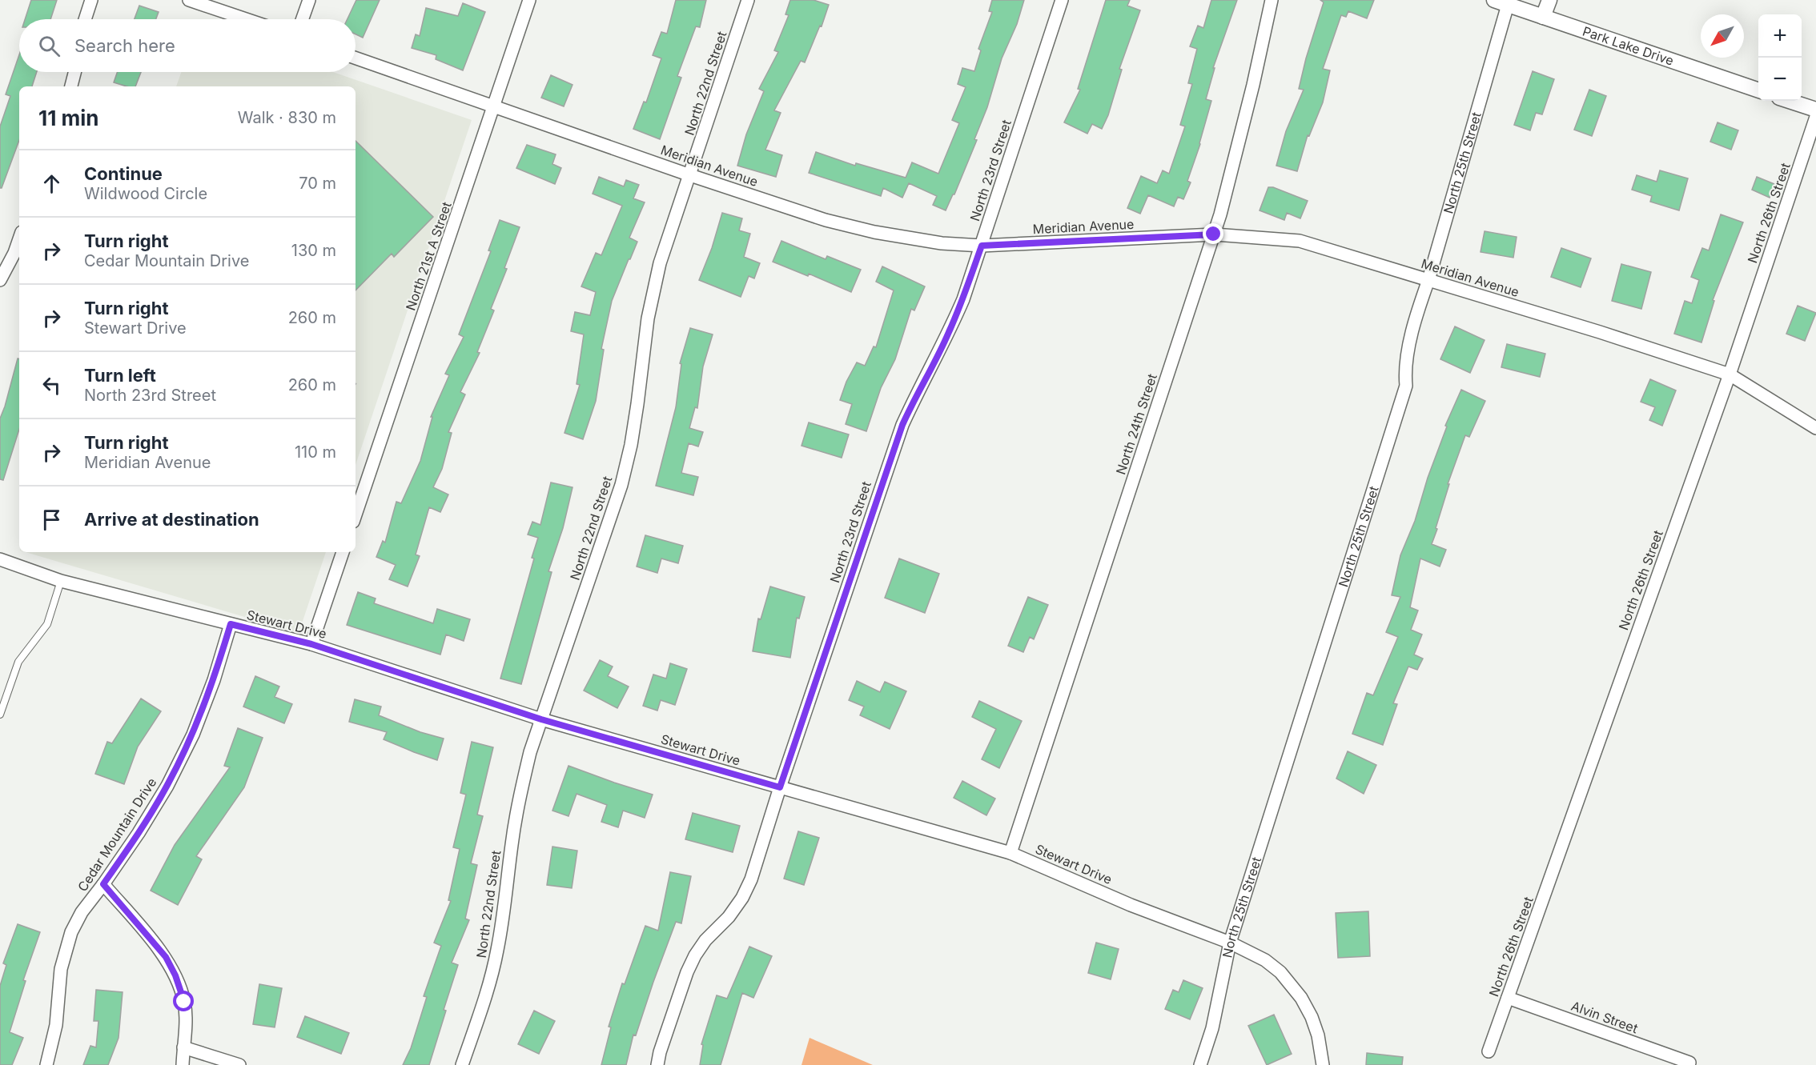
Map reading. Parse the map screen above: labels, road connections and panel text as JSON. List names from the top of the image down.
{
  "streets": {
    "street": [
      "Park Lake Drive",
      "North 22nd Street",
      "North 25th Street",
      "Meridian Avenue",
      "North 23rd Street",
      "North 26th Street",
      "North 21st A Street",
      "North 24th Street",
      "Stewart Drive",
      "Cedar Mountain Drive",
      "Alvin Street"
    ]
  },
  "crossings": [
    ["Park Lake Drive", "North 25th Street"],
    ["North 22nd Street", "Meridian Avenue"],
    ["North 22nd Street", "Stewart Drive"],
    ["North 25th Street", "Meridian Avenue"],
    ["North 25th Street", "Stewart Drive"],
    ["Meridian Avenue", "North 23rd Street"],
    ["Meridian Avenue", "North 26th Street"],
    ["Meridian Avenue", "North 21st A Street"],
    ["Meridian Avenue", "North 24th Street"],
    ["North 23rd Street", "Stewart Drive"],
    ["North 26th Street", "Alvin Street"],
    ["North 24th Street", "Stewart Drive"],
    ["Stewart Drive", "Cedar Mountain Drive"]
  ],
  "north": "bottom left",
  "page": {
    "map_buttons": ["+", "−"],
    "search": "Search here",
    "heading": ["11 min", "Walk · 830 m"],
    "list": [
      ["Continue", "Wildwood Circle", "70 m"],
      ["Turn right", "Cedar Mountain Drive", "130 m"],
      ["Turn right", "Stewart Drive", "260 m"],
      ["Turn left", "North 23rd Street", "260 m"],
      ["Turn right", "Meridian Avenue", "110 m"],
      "Arrive at destination"
    ]
  }
}
